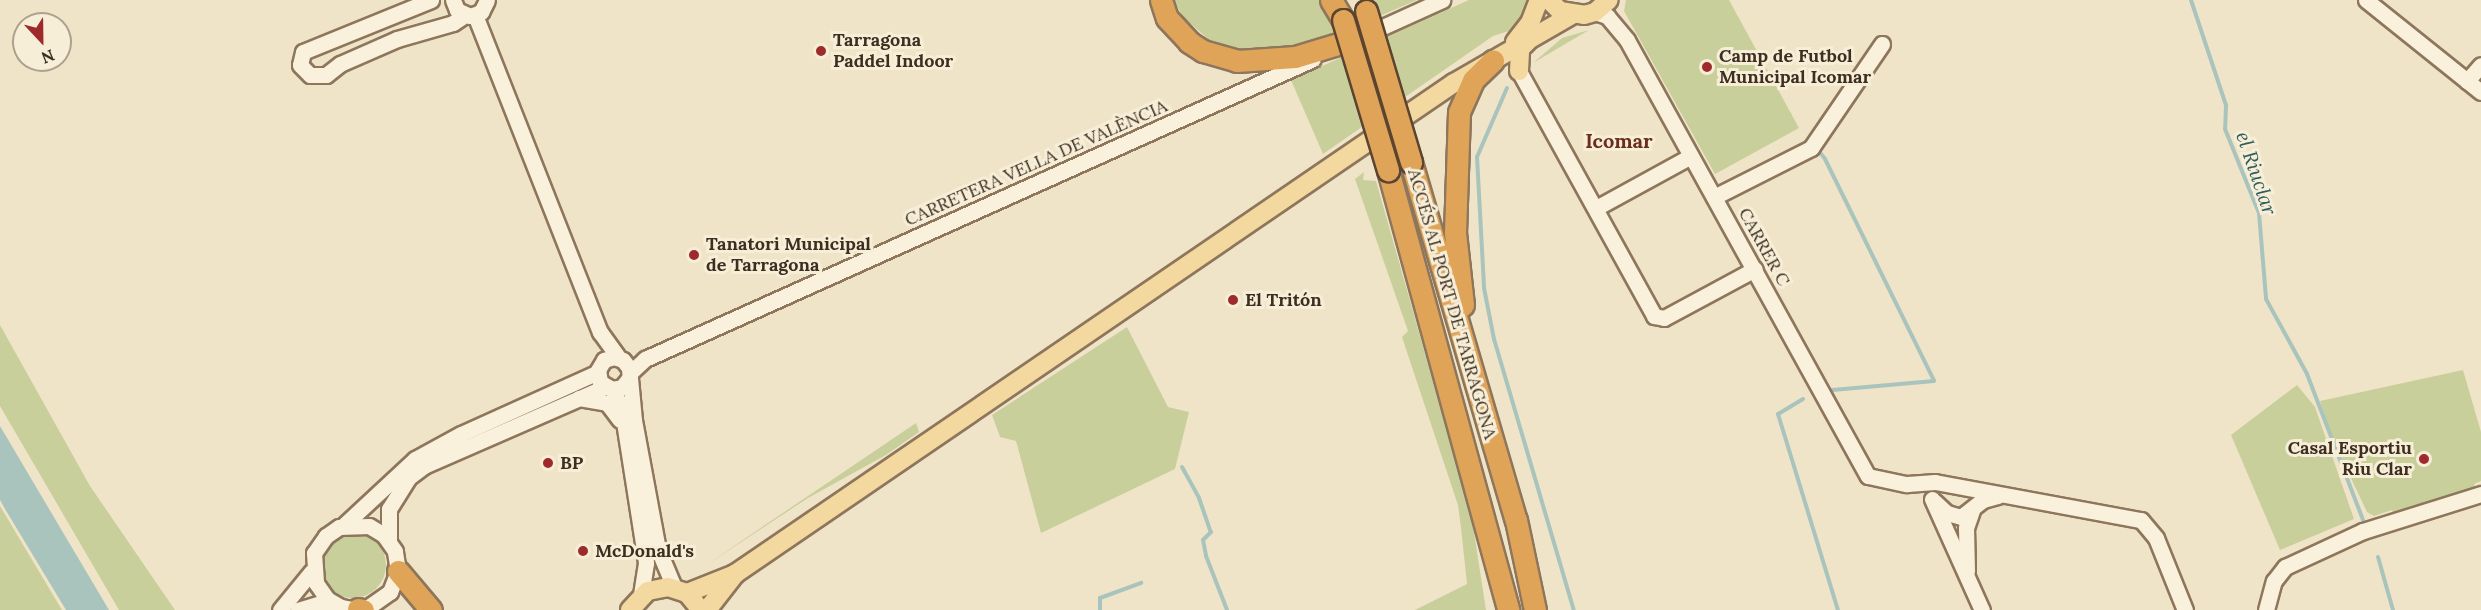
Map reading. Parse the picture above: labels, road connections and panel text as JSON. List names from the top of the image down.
{
  "streets": {
    "highway": ["ACCÉS AL PORT DE TARRAGONA"],
    "street": ["CARRETERA VELLA DE VALÈNCIA", "CARRER C"]
  },
  "districts": ["Icomar"],
  "water": ["el Riuclar"],
  "places": [
    "Tarragona Paddel Indoor",
    "Camp de Futbol Municipal Icomar",
    "Tanatori Municipal de Tarragona",
    "El Tritón",
    "Casal Esportiu Riu Clar",
    "BP",
    "McDonald's"
  ],
  "north": "bottom"
}
